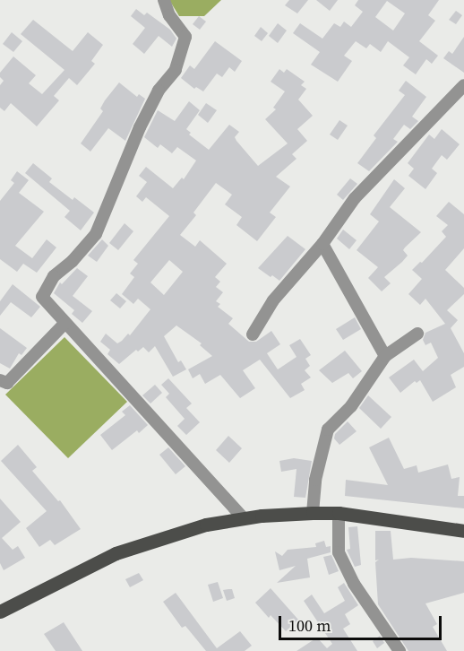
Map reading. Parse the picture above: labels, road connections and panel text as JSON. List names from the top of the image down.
{
  "scale_bar": "100 m"
}
